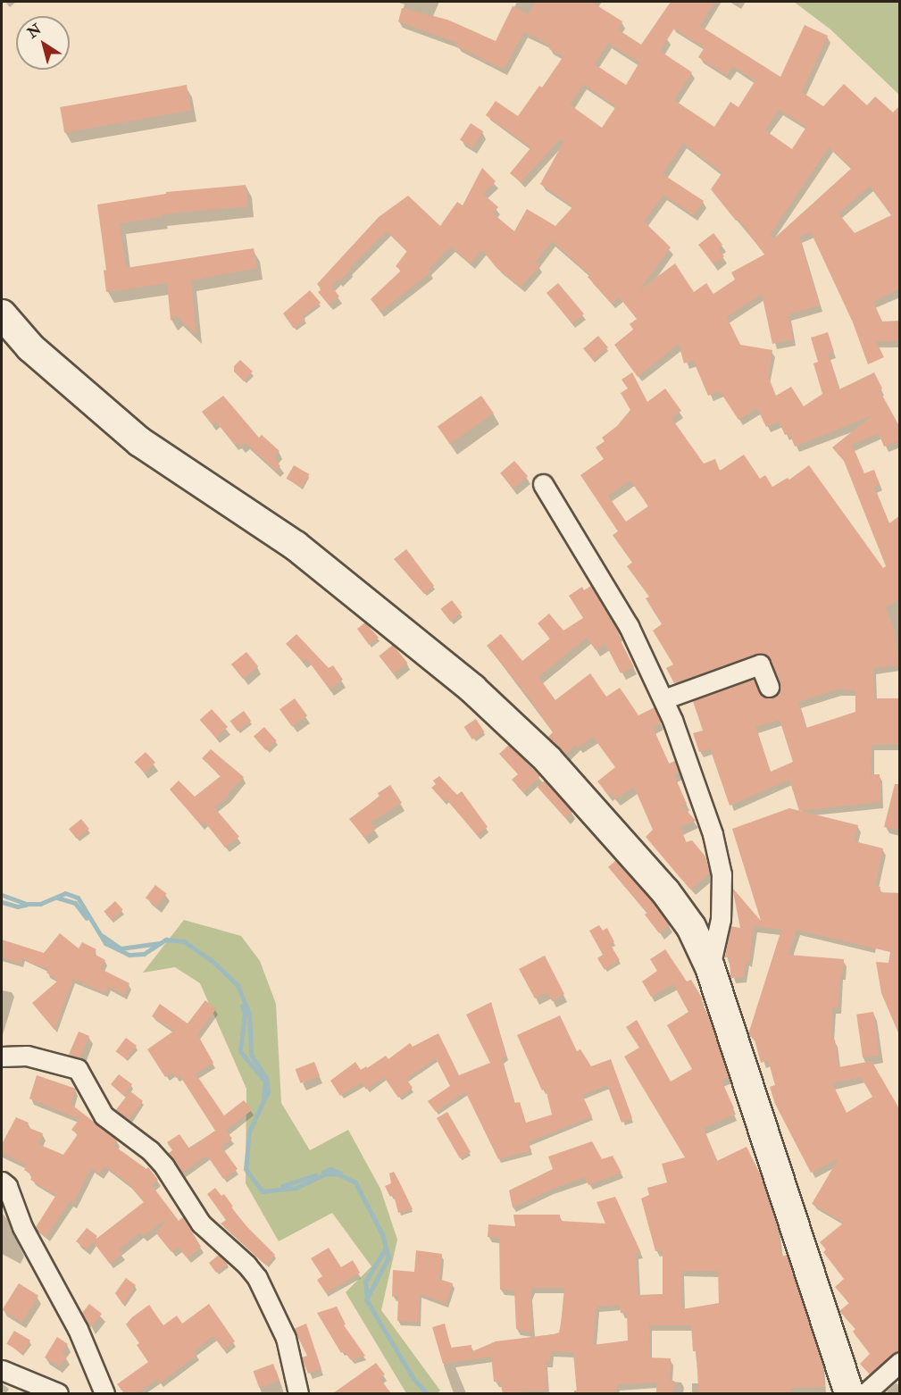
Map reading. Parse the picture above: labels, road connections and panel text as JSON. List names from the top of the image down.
{
  "north": "top left"
}
